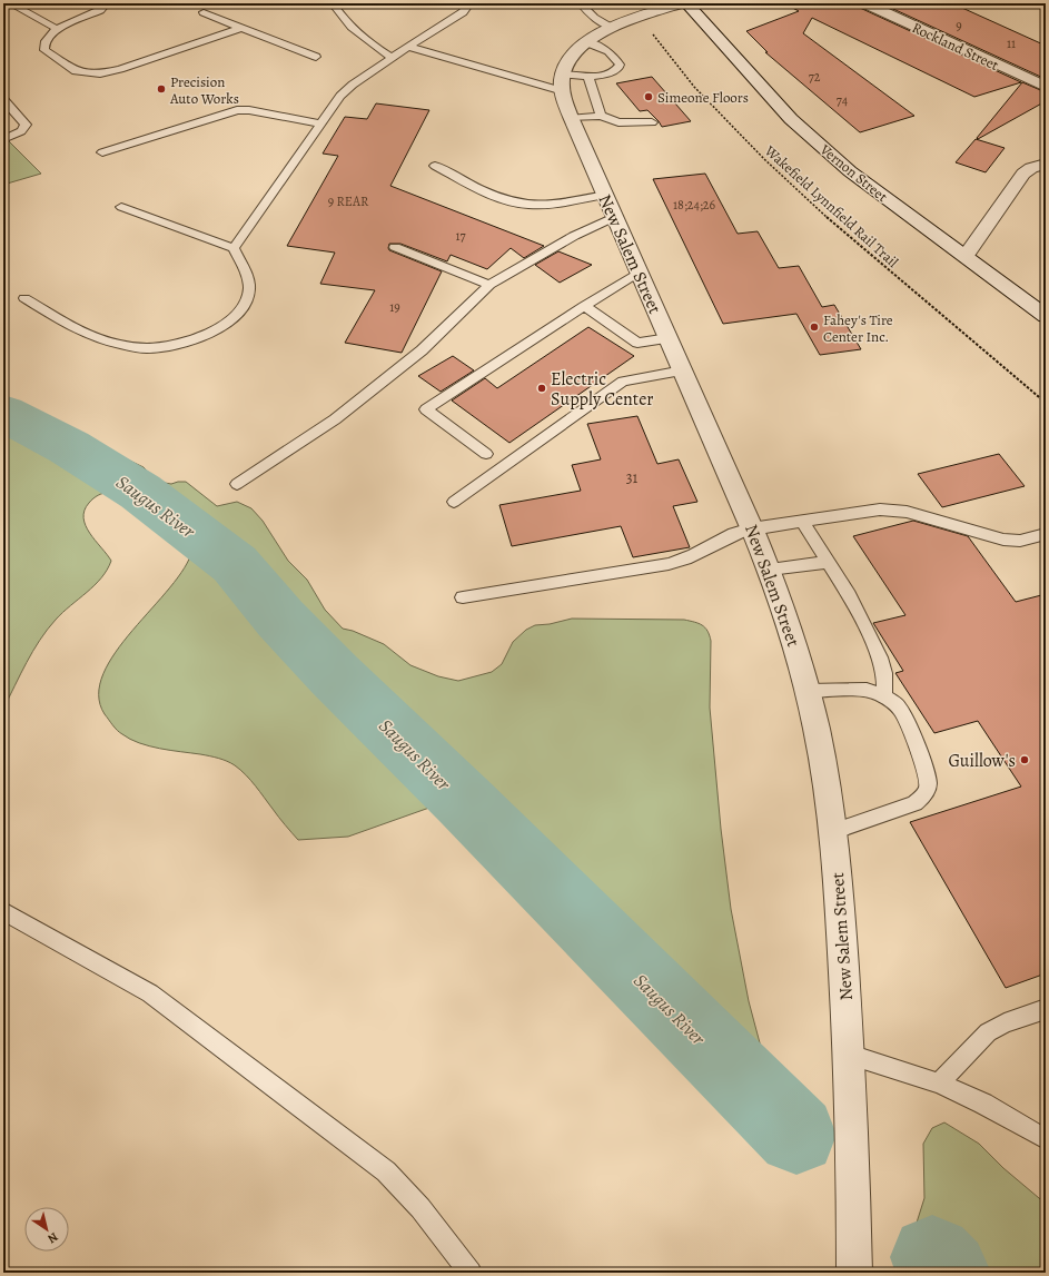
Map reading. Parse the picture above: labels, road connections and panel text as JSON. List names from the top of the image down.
{
  "streets": {
    "street": ["Rockland Street", "Vernon Street", "New Salem Street"],
    "path": ["Wakefield Lynnfield Rail Trail"]
  },
  "water": ["Saugus River"],
  "places": [
    "Precision Auto Works",
    "Simeone Floors",
    "Fahey's Tire Center Inc.",
    "Electric Supply Center",
    "Guillow's"
  ],
  "house_numbers": [
    "9",
    "11",
    "72",
    "74",
    "9 REAR",
    "18;24;26",
    "17",
    "19",
    "31"
  ],
  "north": "bottom right"
}
